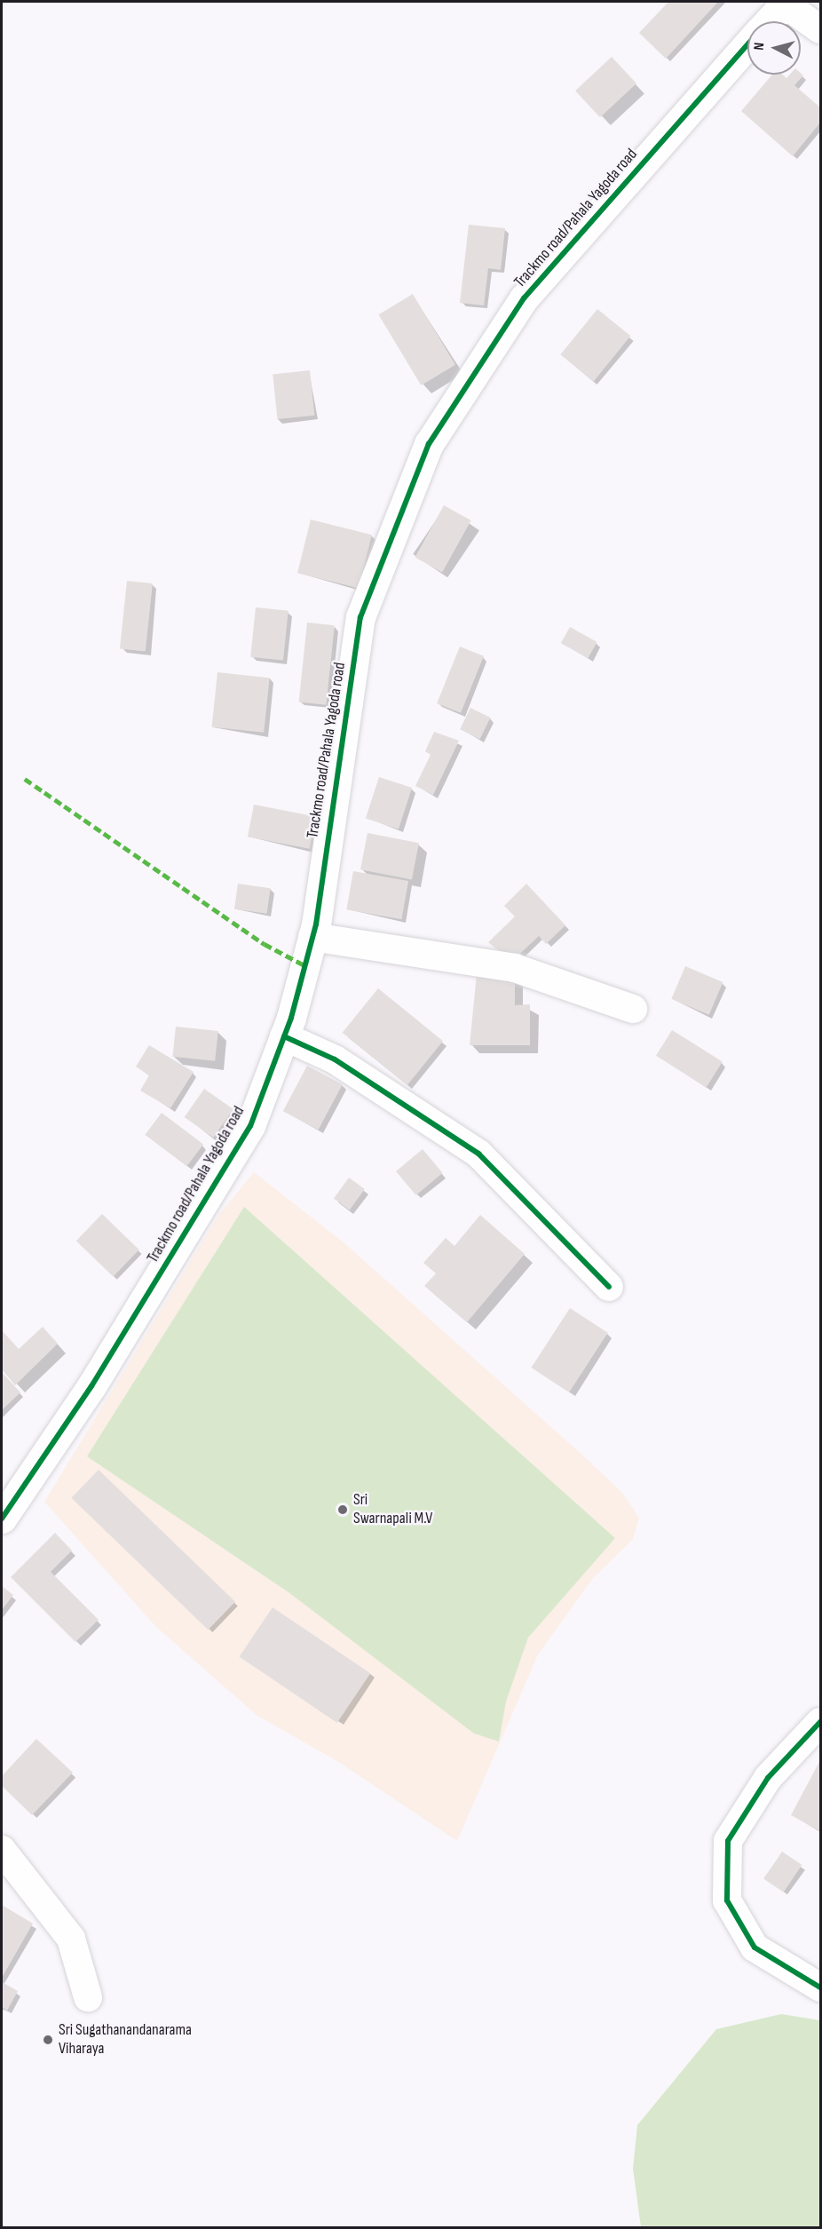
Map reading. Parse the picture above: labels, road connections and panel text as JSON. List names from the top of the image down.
{
  "streets": {
    "street": ["Trackmo road/Pahala Yagoda road"]
  },
  "places": ["Sri Swarnapali M.V", "Sri Sugathanandanarama Viharaya"],
  "north": "left"
}
